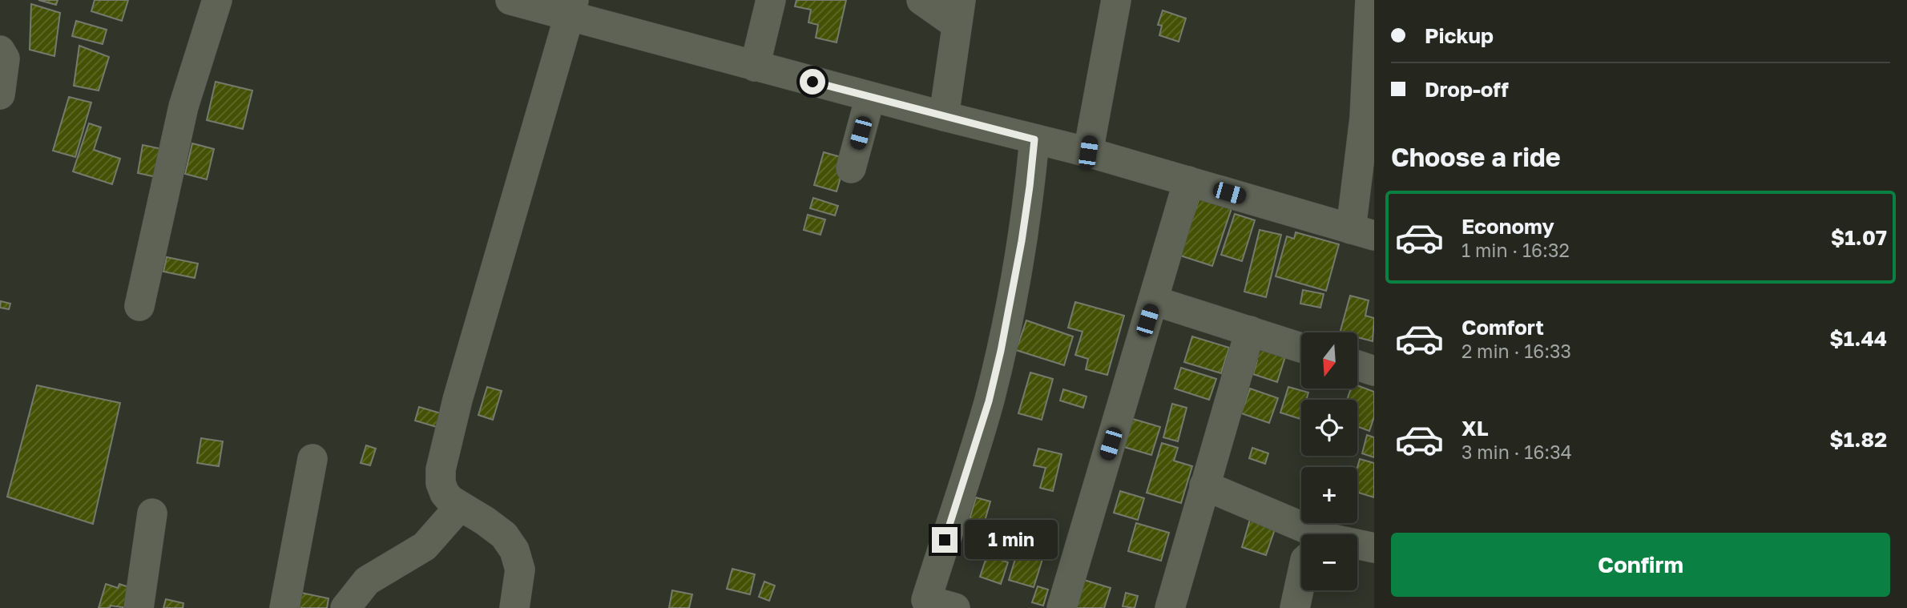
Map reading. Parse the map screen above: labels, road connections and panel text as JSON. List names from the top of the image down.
{
  "north": "bottom",
  "page": {
    "banner": ["Pickup", "Drop-off"],
    "heading": "Choose a ride",
    "list": [
      {
        "name": "Economy",
        "note": "1 min · 16:32",
        "value": "$1.07"
      },
      {
        "name": "Comfort",
        "note": "2 min · 16:33",
        "value": "$1.44"
      },
      {
        "name": "XL",
        "note": "3 min · 16:34",
        "value": "$1.82"
      }
    ],
    "map_buttons": ["+", "−"],
    "bubble": "1 min",
    "buttons": "Confirm"
  }
}
